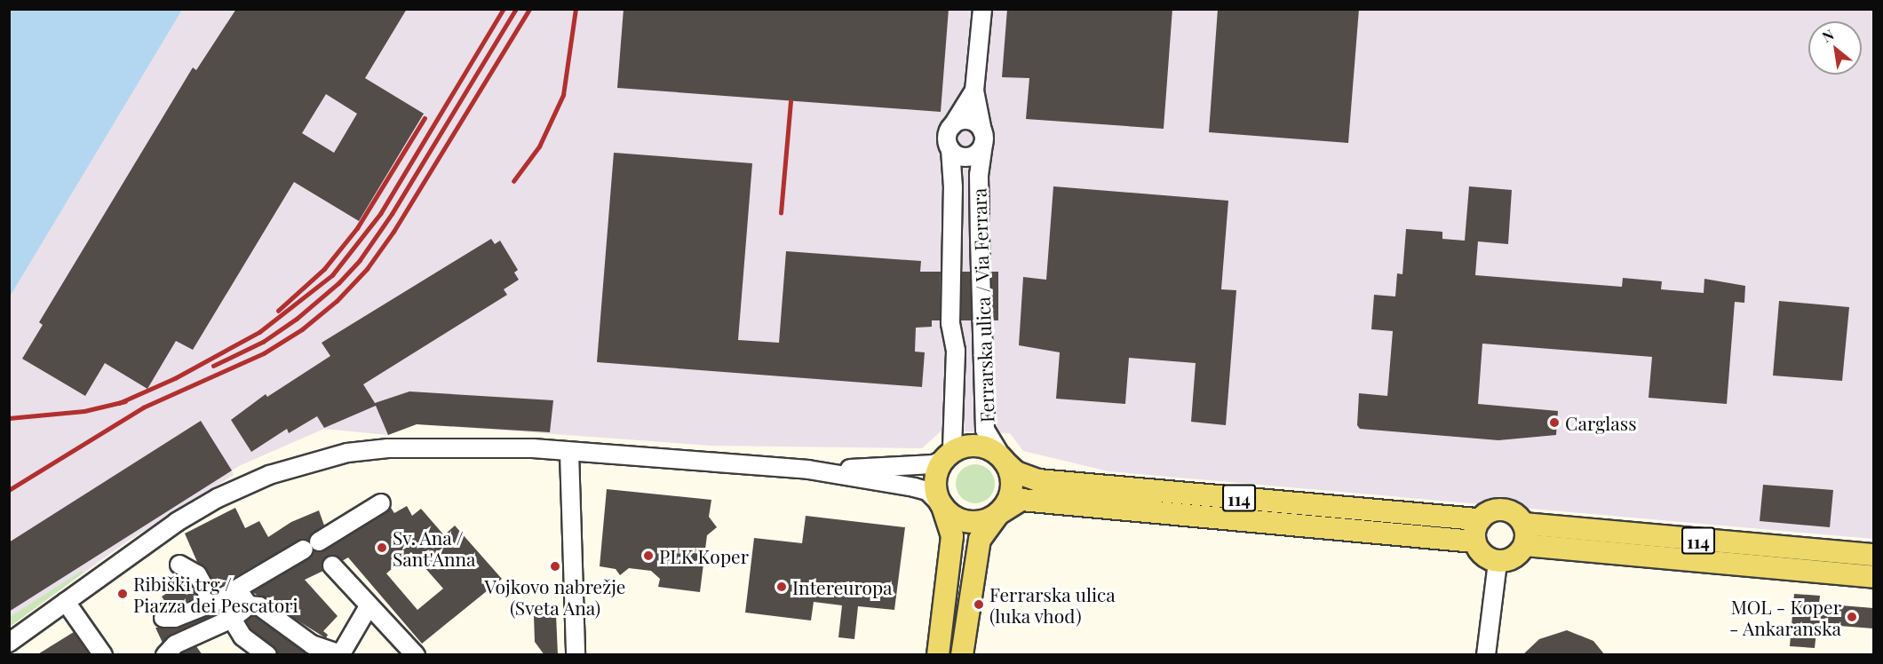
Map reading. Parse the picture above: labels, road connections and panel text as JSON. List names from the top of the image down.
{
  "streets": {
    "main road": ["114"],
    "street": ["Ferrarska ulica / Via Ferrara"]
  },
  "crossings": [
    ["Ferrarska ulica / Via Ferrara", "114"]
  ],
  "places": [
    "Carglass",
    "Sv. Ana / Sant'Anna",
    "PLK Koper",
    "Vojkovo nabrežje (Sveta Ana)",
    "Intereuropa",
    "Ribiški trg / Piazza dei Pescatori",
    "Ferrarska ulica (luka vhod)",
    "MOL - Koper - Ankaranska"
  ],
  "north": "top left"
}
